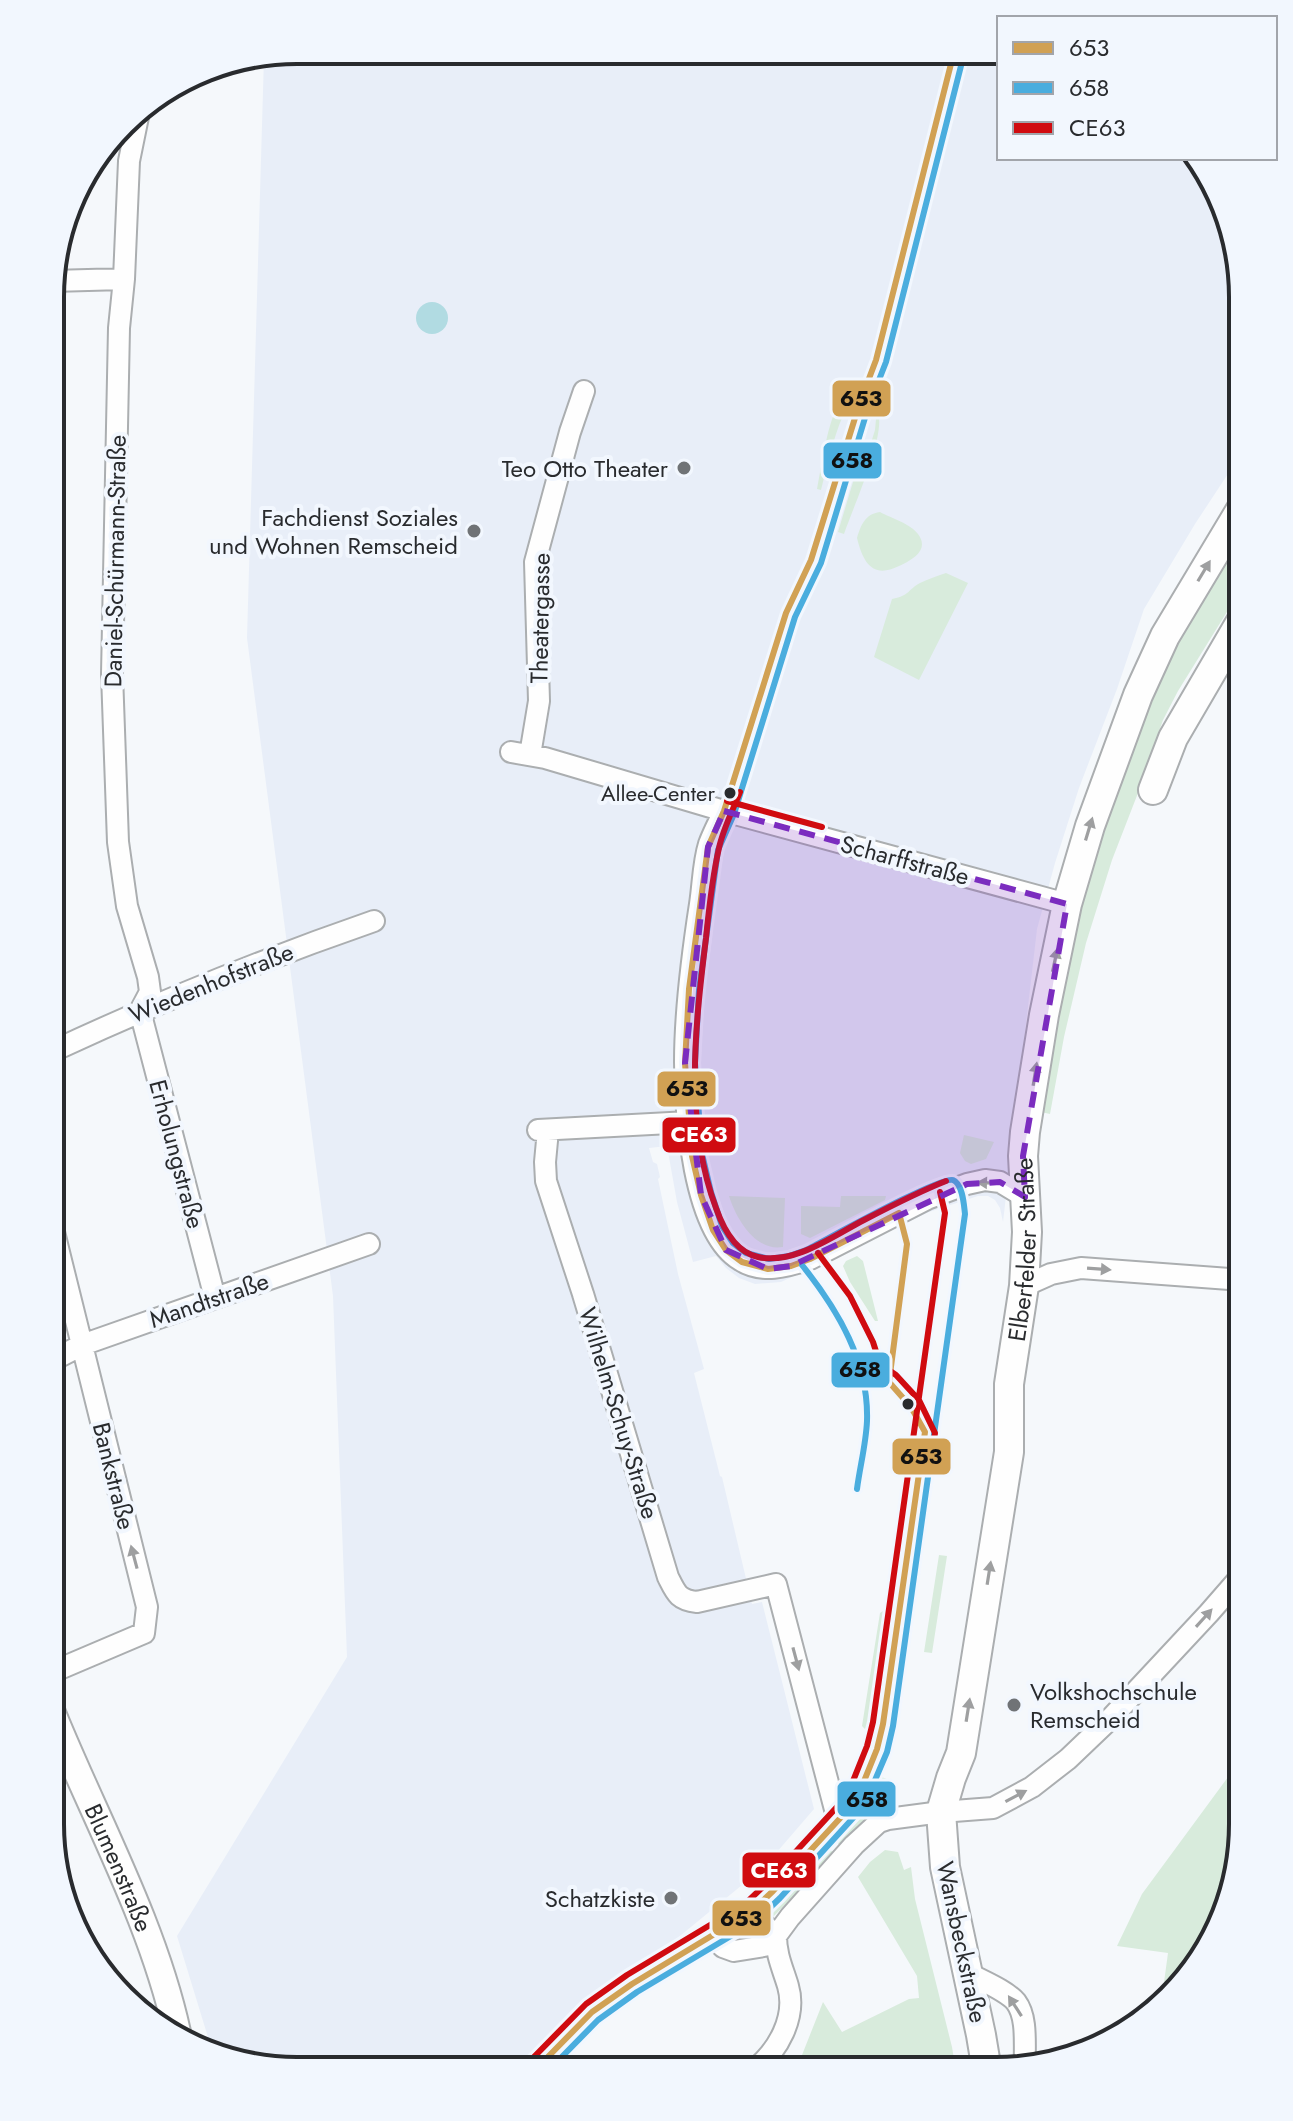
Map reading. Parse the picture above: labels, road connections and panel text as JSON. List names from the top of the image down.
{
  "streets": {
    "main road": ["Elberfelder Straße", "Wansbeckstraße"],
    "street": [
      "Daniel-Schürmann-Straße",
      "Theatergasse",
      "Scharffstraße",
      "Wiedenhofstraße",
      "Erholungstraße",
      "Mandtstraße",
      "Wilhelm-Schuy-Straße",
      "Bankstraße",
      "Blumenstraße"
    ]
  },
  "crossings": [
    ["Daniel-Schürmann-Straße", "Wiedenhofstraße"],
    ["Daniel-Schürmann-Straße", "Erholungstraße"],
    ["Theatergasse", "Scharffstraße"],
    ["Scharffstraße", "Elberfelder Straße"],
    ["Wiedenhofstraße", "Erholungstraße"],
    ["Erholungstraße", "Mandtstraße"],
    ["Elberfelder Straße", "Wansbeckstraße"],
    ["Mandtstraße", "Bankstraße"]
  ],
  "one_way": ["Elberfelder Straße", "Bankstraße"],
  "places": [
    "Teo Otto Theater",
    "Fachdienst Soziales und Wohnen Remscheid",
    "Allee-Center",
    "Volkshochschule Remscheid",
    "Schatzkiste"
  ],
  "lines": ["transit line 653", "transit line 658", "transit line CE63"],
  "legend": ["653", "658", "CE63"]
}
